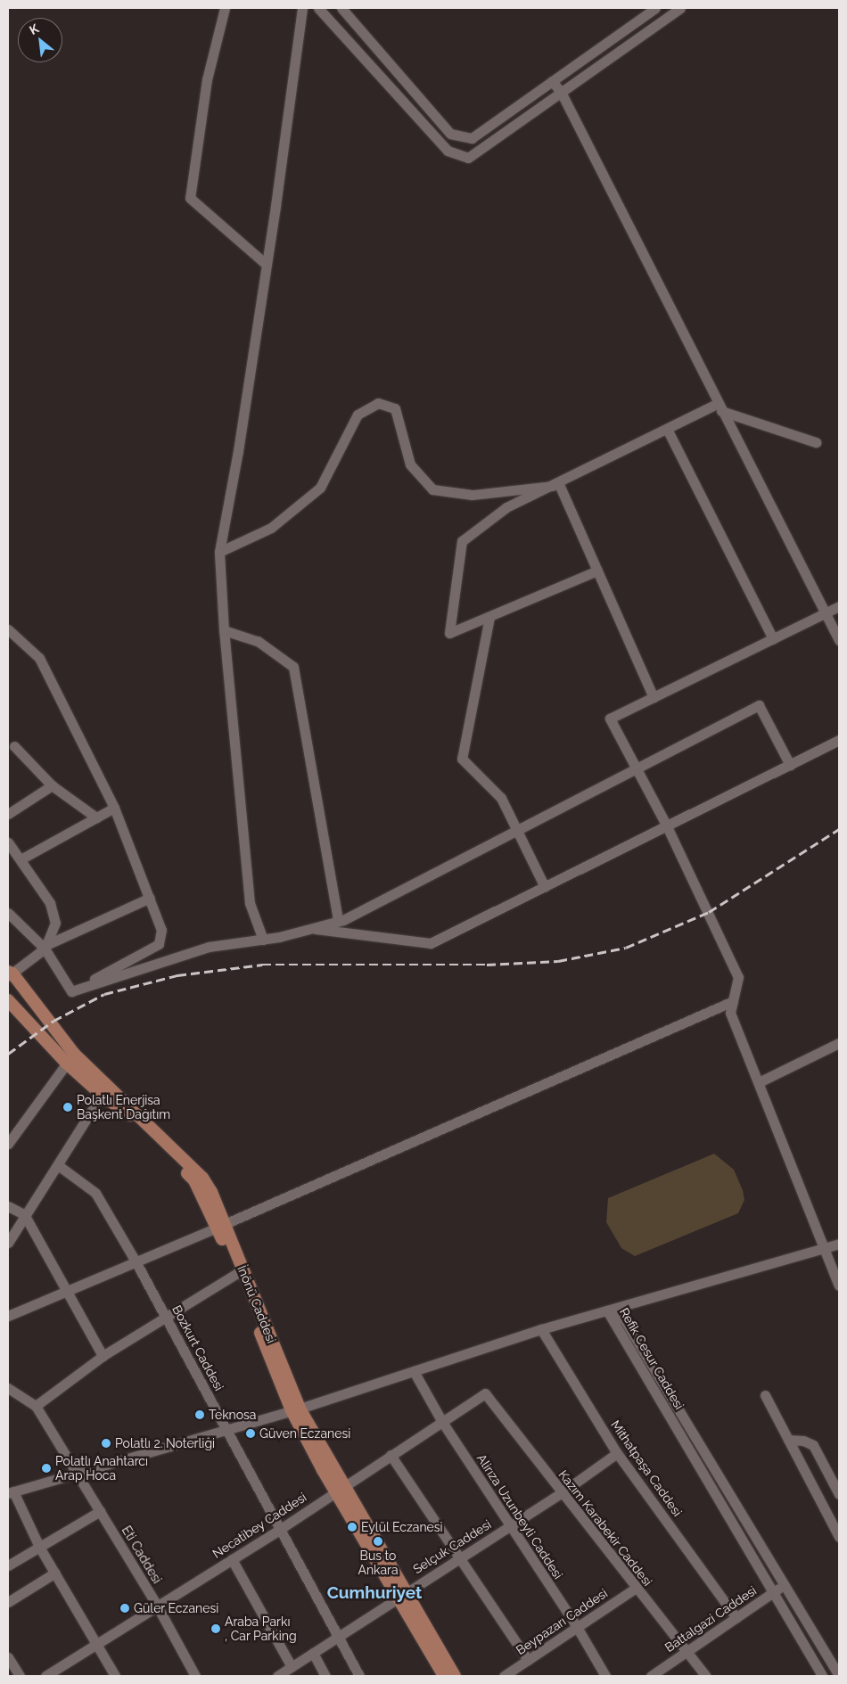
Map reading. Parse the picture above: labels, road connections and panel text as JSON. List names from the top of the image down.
{
  "streets": {
    "main road": ["İnönü Caddesi"],
    "street": [
      "Bozkurt Caddesi",
      "Refik Cesur Caddesi",
      "Mithatpaşa Caddesi",
      "Alirıza Uzunbeyli Caddesi",
      "Necatibey Caddesi",
      "Kazım Karabekir Caddesi",
      "Selçuk Caddesi",
      "Eti Caddesi",
      "Battalgazi Caddesi",
      "Beypazarı Caddesi"
    ]
  },
  "crossings": [
    ["İnönü Caddesi", "Necatibey Caddesi"],
    ["İnönü Caddesi", "Selçuk Caddesi"],
    ["Bozkurt Caddesi", "Necatibey Caddesi"],
    ["Bozkurt Caddesi", "Selçuk Caddesi"],
    ["Refik Cesur Caddesi", "Battalgazi Caddesi"],
    ["Mithatpaşa Caddesi", "Selçuk Caddesi"],
    ["Mithatpaşa Caddesi", "Battalgazi Caddesi"],
    ["Alirıza Uzunbeyli Caddesi", "Necatibey Caddesi"],
    ["Alirıza Uzunbeyli Caddesi", "Selçuk Caddesi"],
    ["Alirıza Uzunbeyli Caddesi", "Beypazarı Caddesi"],
    ["Necatibey Caddesi", "Kazım Karabekir Caddesi"],
    ["Necatibey Caddesi", "Eti Caddesi"],
    ["Kazım Karabekir Caddesi", "Selçuk Caddesi"],
    ["Kazım Karabekir Caddesi", "Battalgazi Caddesi"],
    ["Kazım Karabekir Caddesi", "Beypazarı Caddesi"]
  ],
  "districts": ["Cumhuriyet"],
  "places": [
    "Polatlı Enerjisa Başkent Dağıtım",
    "Teknosa",
    "Güven Eczanesi",
    "Polatlı 2. Noterliği",
    "Polatlı Anahtarcı Arap Hoca",
    "Eylül Eczanesi",
    "Bus to Ankara",
    "Güler Eczanesi",
    "Araba Parkı , Car Parking"
  ],
  "north": "top left"
}
